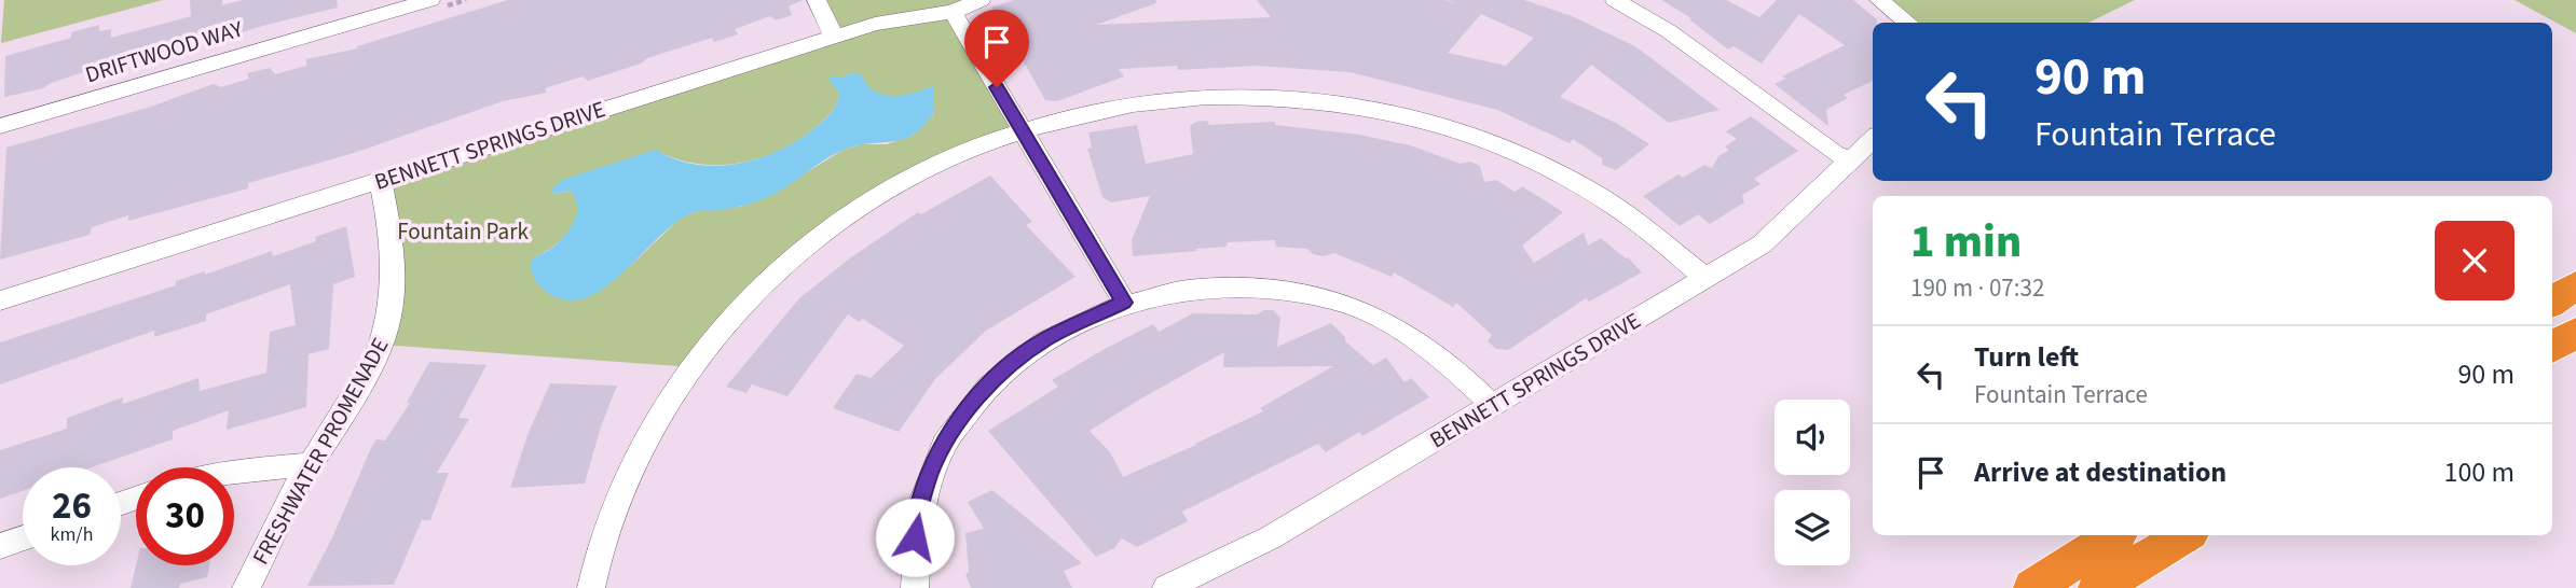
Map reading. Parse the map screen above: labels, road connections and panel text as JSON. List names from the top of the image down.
{
  "streets": {
    "street": ["DRIFTWOOD WAY", "BENNETT SPRINGS DRIVE", "FRESHWATER PROMENADE"]
  },
  "crossings": [
    ["BENNETT SPRINGS DRIVE", "FRESHWATER PROMENADE"]
  ],
  "parks": ["Fountain Park"],
  "page": {
    "turn": ["90 m", "Fountain Terrace"],
    "heading": ["1 min", "190 m · 07:32"],
    "list": [
      {
        "name": "Turn left",
        "note": "Fountain Terrace",
        "value": "90 m"
      },
      {
        "name": "Arrive at destination",
        "value": "100 m"
      }
    ],
    "speed": "26 km/h",
    "limit": "30"
  }
}
